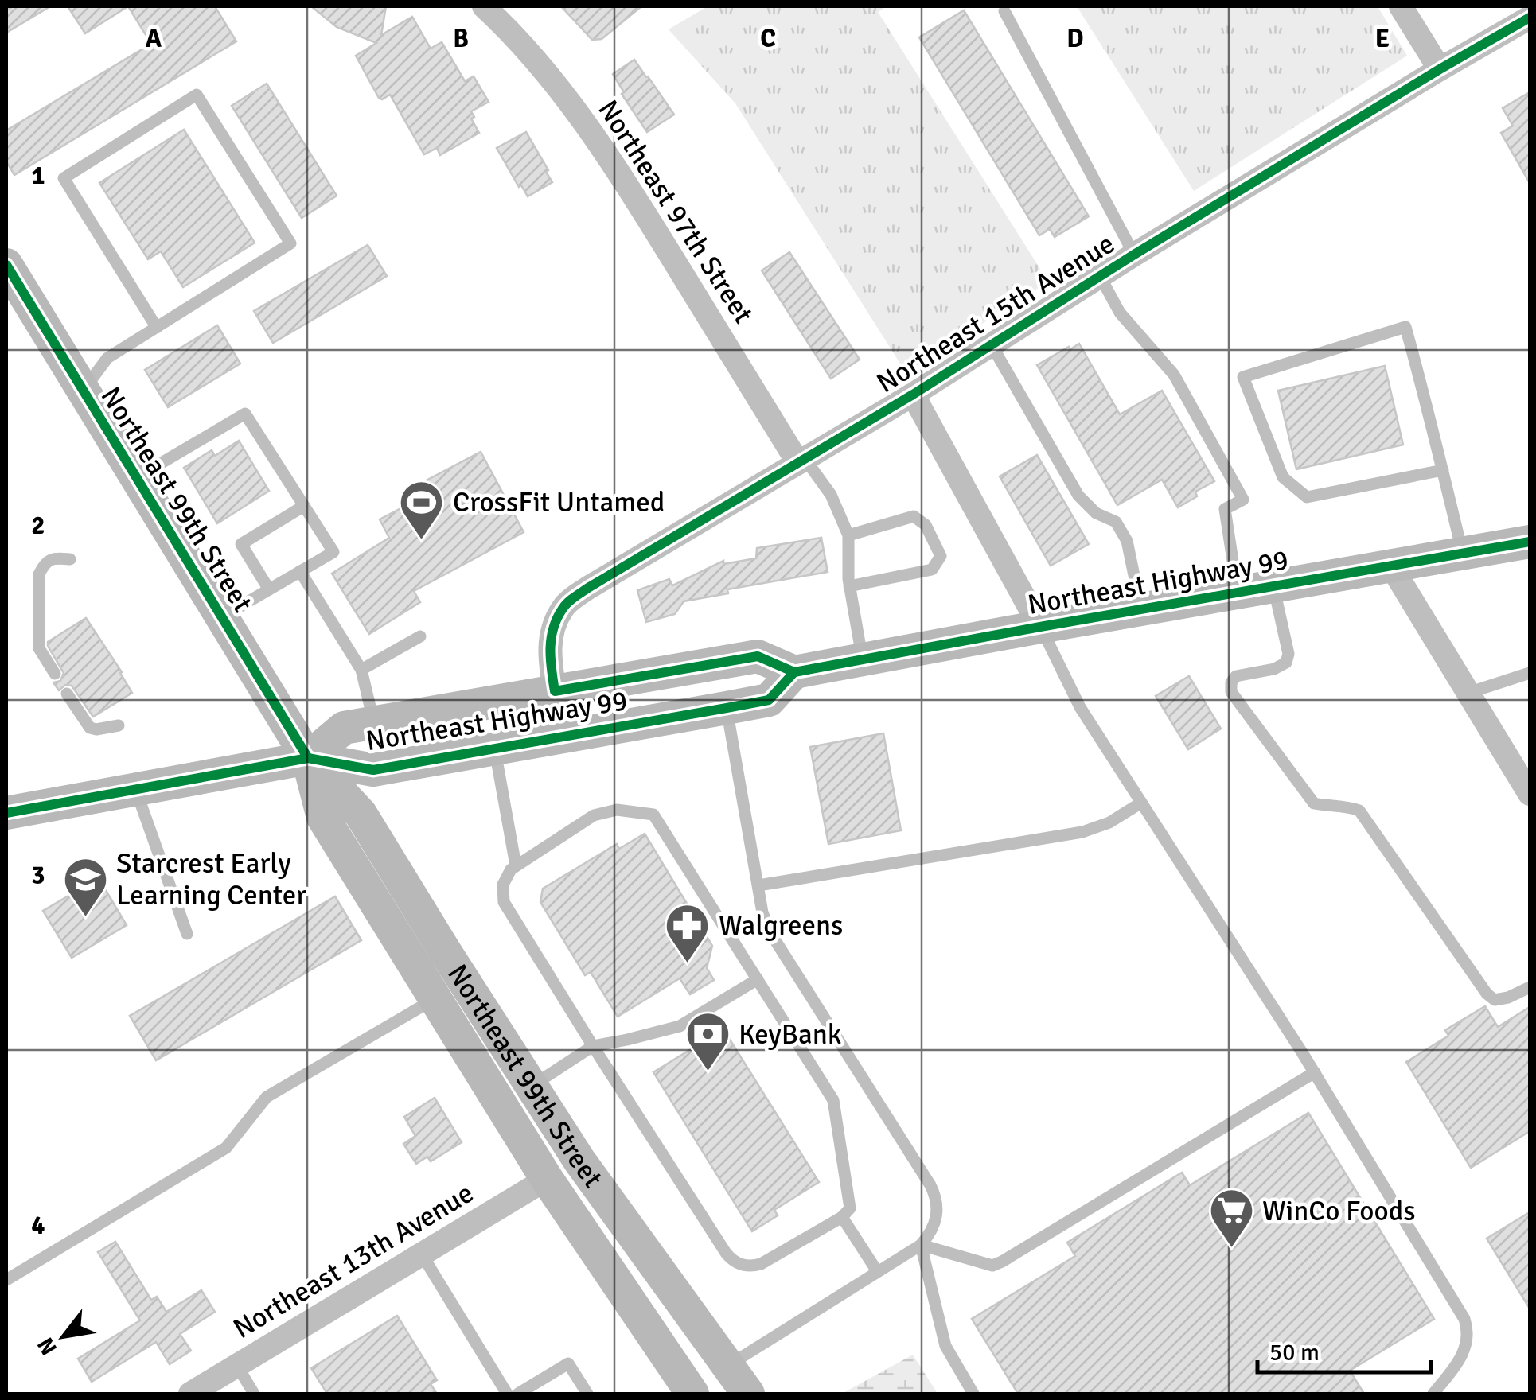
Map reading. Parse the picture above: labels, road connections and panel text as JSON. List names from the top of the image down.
{
  "streets": {
    "main road": ["Northeast 99th Street", "Northeast Highway 99"],
    "street": ["Northeast 97th Street", "Northeast 15th Avenue", "Northeast 13th Avenue"]
  },
  "crossings": [
    ["Northeast 97th Street", "Northeast 15th Avenue"],
    ["Northeast 15th Avenue", "Northeast Highway 99"],
    ["Northeast 99th Street", "Northeast Highway 99"],
    ["Northeast 99th Street", "Northeast 13th Avenue"]
  ],
  "places": {
    "sports": ["CrossFit Untamed"],
    "school or university": ["Starcrest Early Learning Center"],
    "pharmacy": ["Walgreens"],
    "bank": ["KeyBank"],
    "supermarket": ["WinCo Foods"]
  },
  "scale_bar": "50 m",
  "north": "bottom left",
  "grid": {
    "columns": [
      "A",
      "B",
      "C",
      "D",
      "E"
    ],
    "rows": [
      "1",
      "2",
      "3",
      "4"
    ]
  }
}
